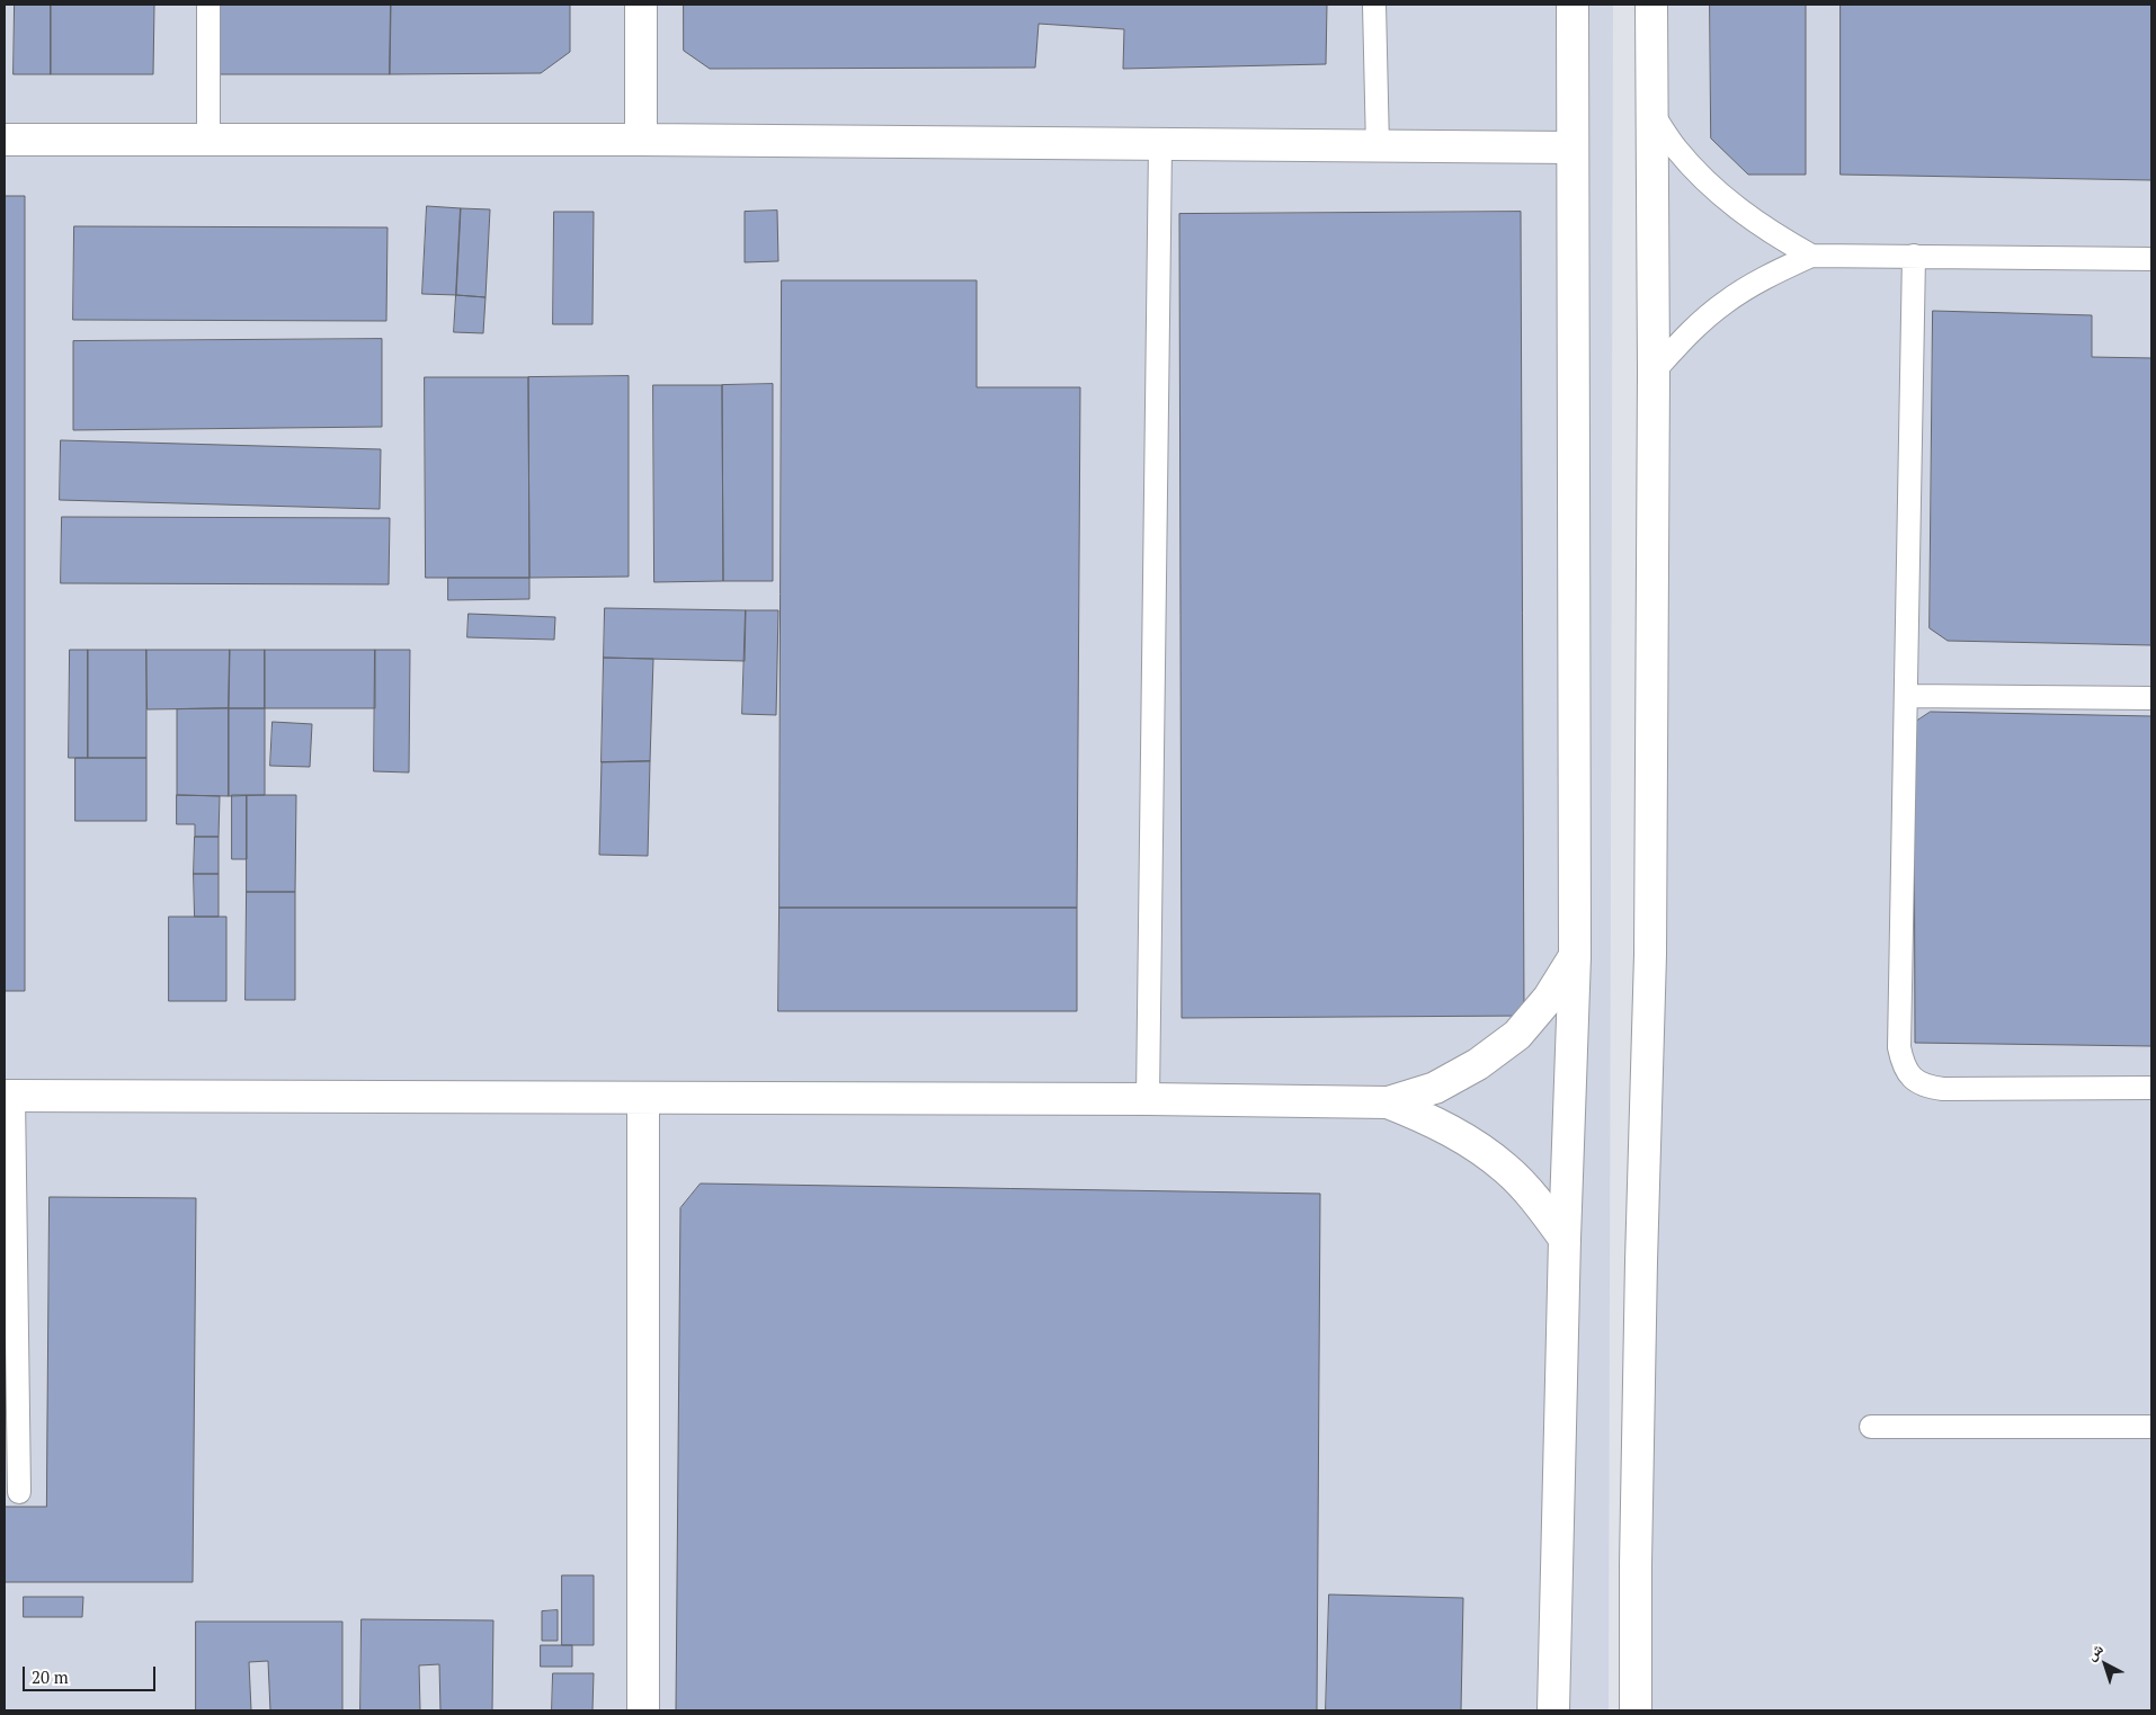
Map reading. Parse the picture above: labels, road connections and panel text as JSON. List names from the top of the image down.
{
  "scale_bar": "20 m",
  "north": "top left"
}
